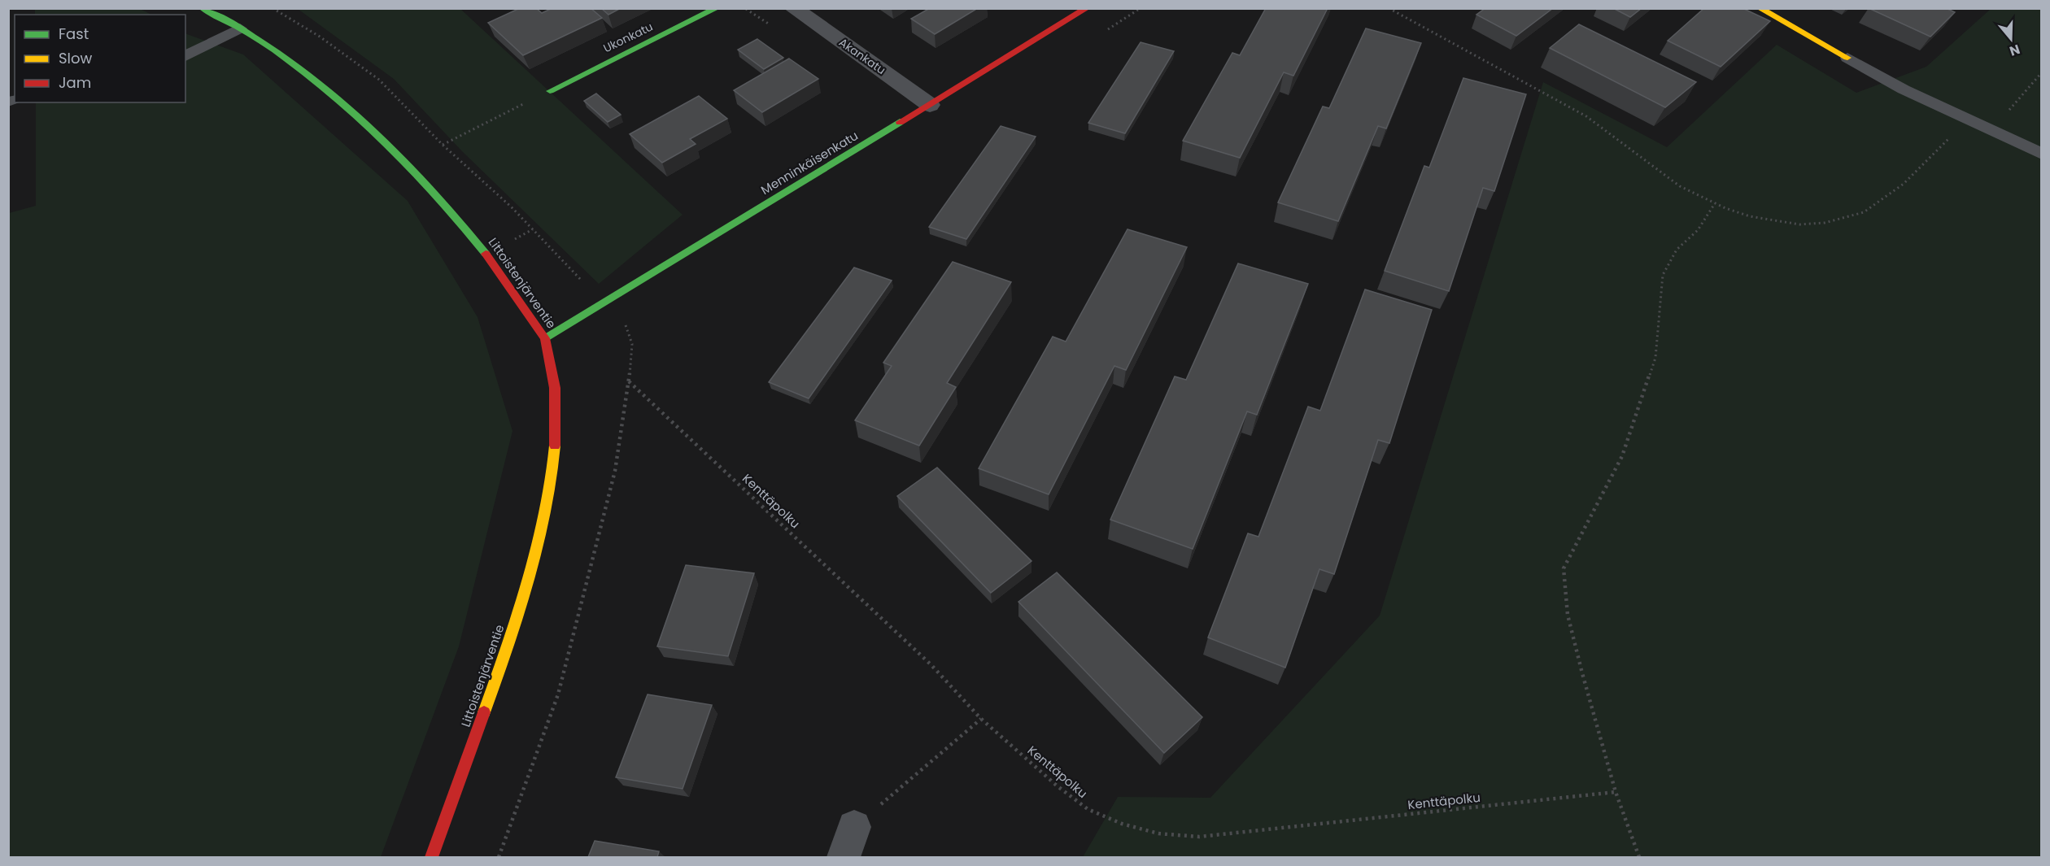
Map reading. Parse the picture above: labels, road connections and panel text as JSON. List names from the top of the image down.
{
  "streets": {
    "street": [
      "Ukonkatu",
      "Akankatu",
      "Menninkäisenkatu",
      "Littoistenjärventie"
    ],
    "path": ["Kenttäpolku"]
  },
  "crossings": [
    ["Akankatu", "Menninkäisenkatu"],
    ["Menninkäisenkatu", "Littoistenjärventie"]
  ],
  "legend": ["Fast", "Slow", "Jam"],
  "north": "bottom"
}
